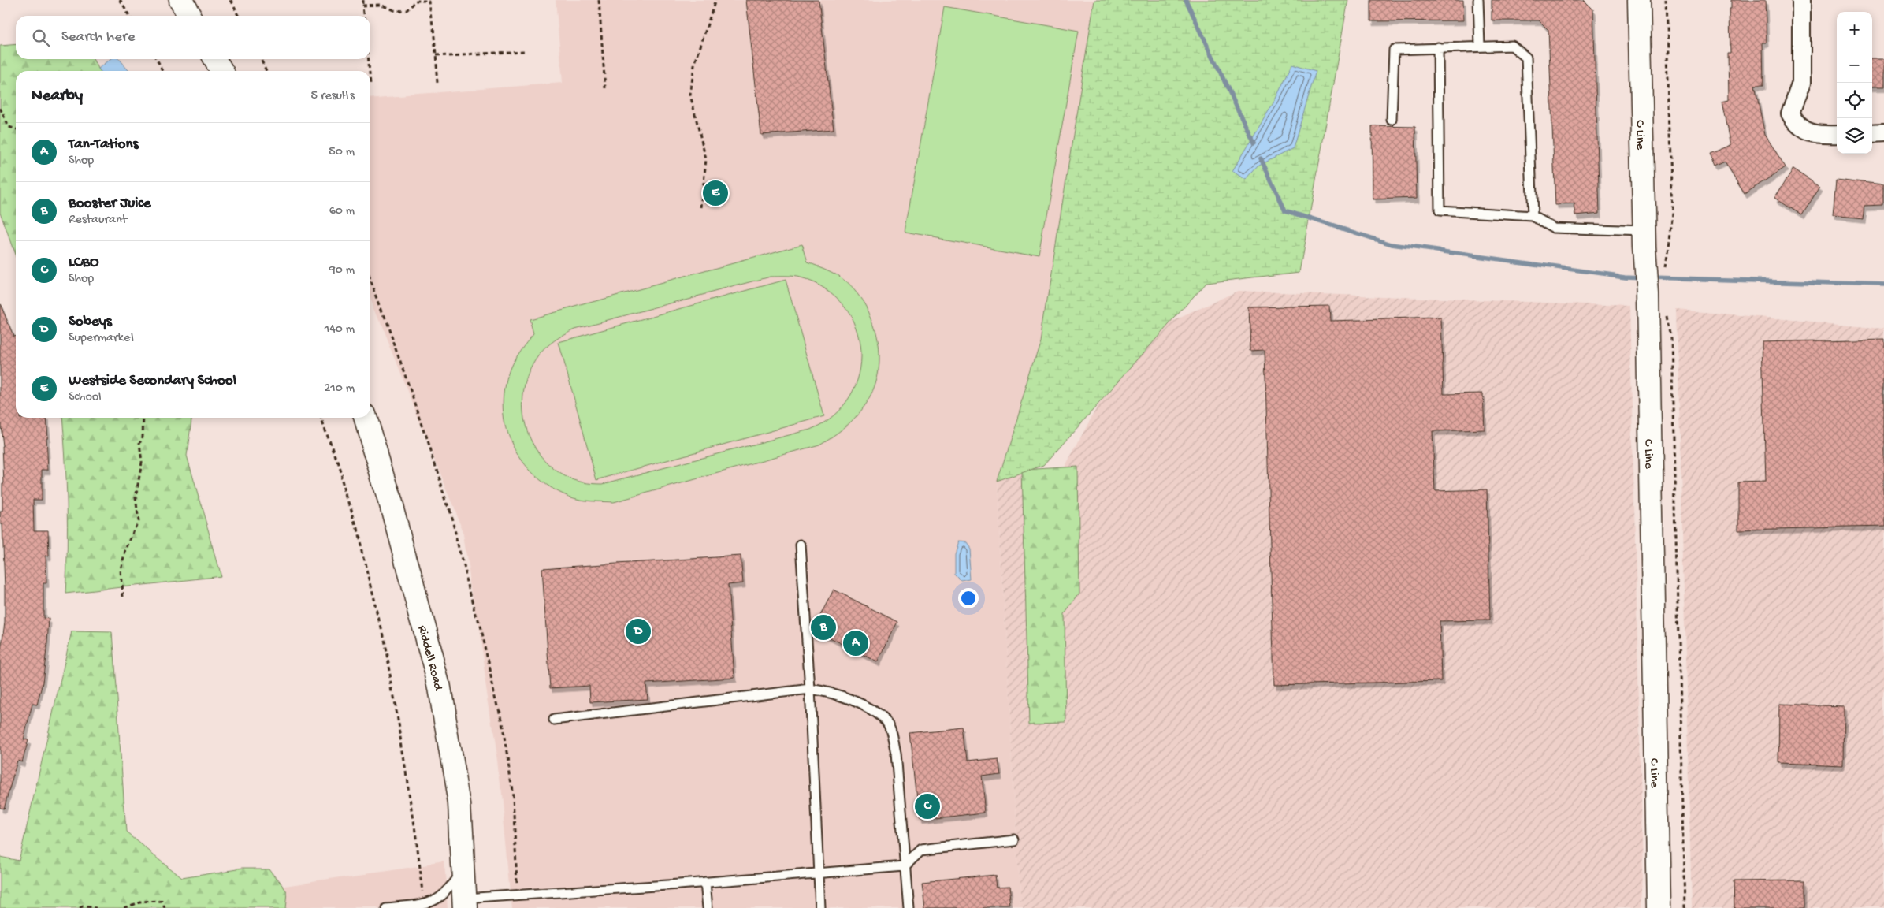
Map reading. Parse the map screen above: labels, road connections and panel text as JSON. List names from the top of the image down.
{
  "streets": {
    "street": ["C Line", "Riddell Road"]
  },
  "page": {
    "map_buttons": ["+", "−"],
    "search": "Search here",
    "heading": ["Nearby", "5 results"],
    "list": [
      {
        "mark": "A",
        "name": "Tan-Tations",
        "note": "Shop",
        "value": "50 m"
      },
      {
        "mark": "B",
        "name": "Booster Juice",
        "note": "Restaurant",
        "value": "60 m"
      },
      {
        "mark": "C",
        "name": "LCBO",
        "note": "Shop",
        "value": "90 m"
      },
      {
        "mark": "D",
        "name": "Sobeys",
        "note": "Supermarket",
        "value": "140 m"
      },
      {
        "mark": "E",
        "name": "Westside Secondary School",
        "note": "School",
        "value": "210 m"
      }
    ],
    "pins": [
      "E",
      "B",
      "D",
      "A",
      "C"
    ]
  }
}
